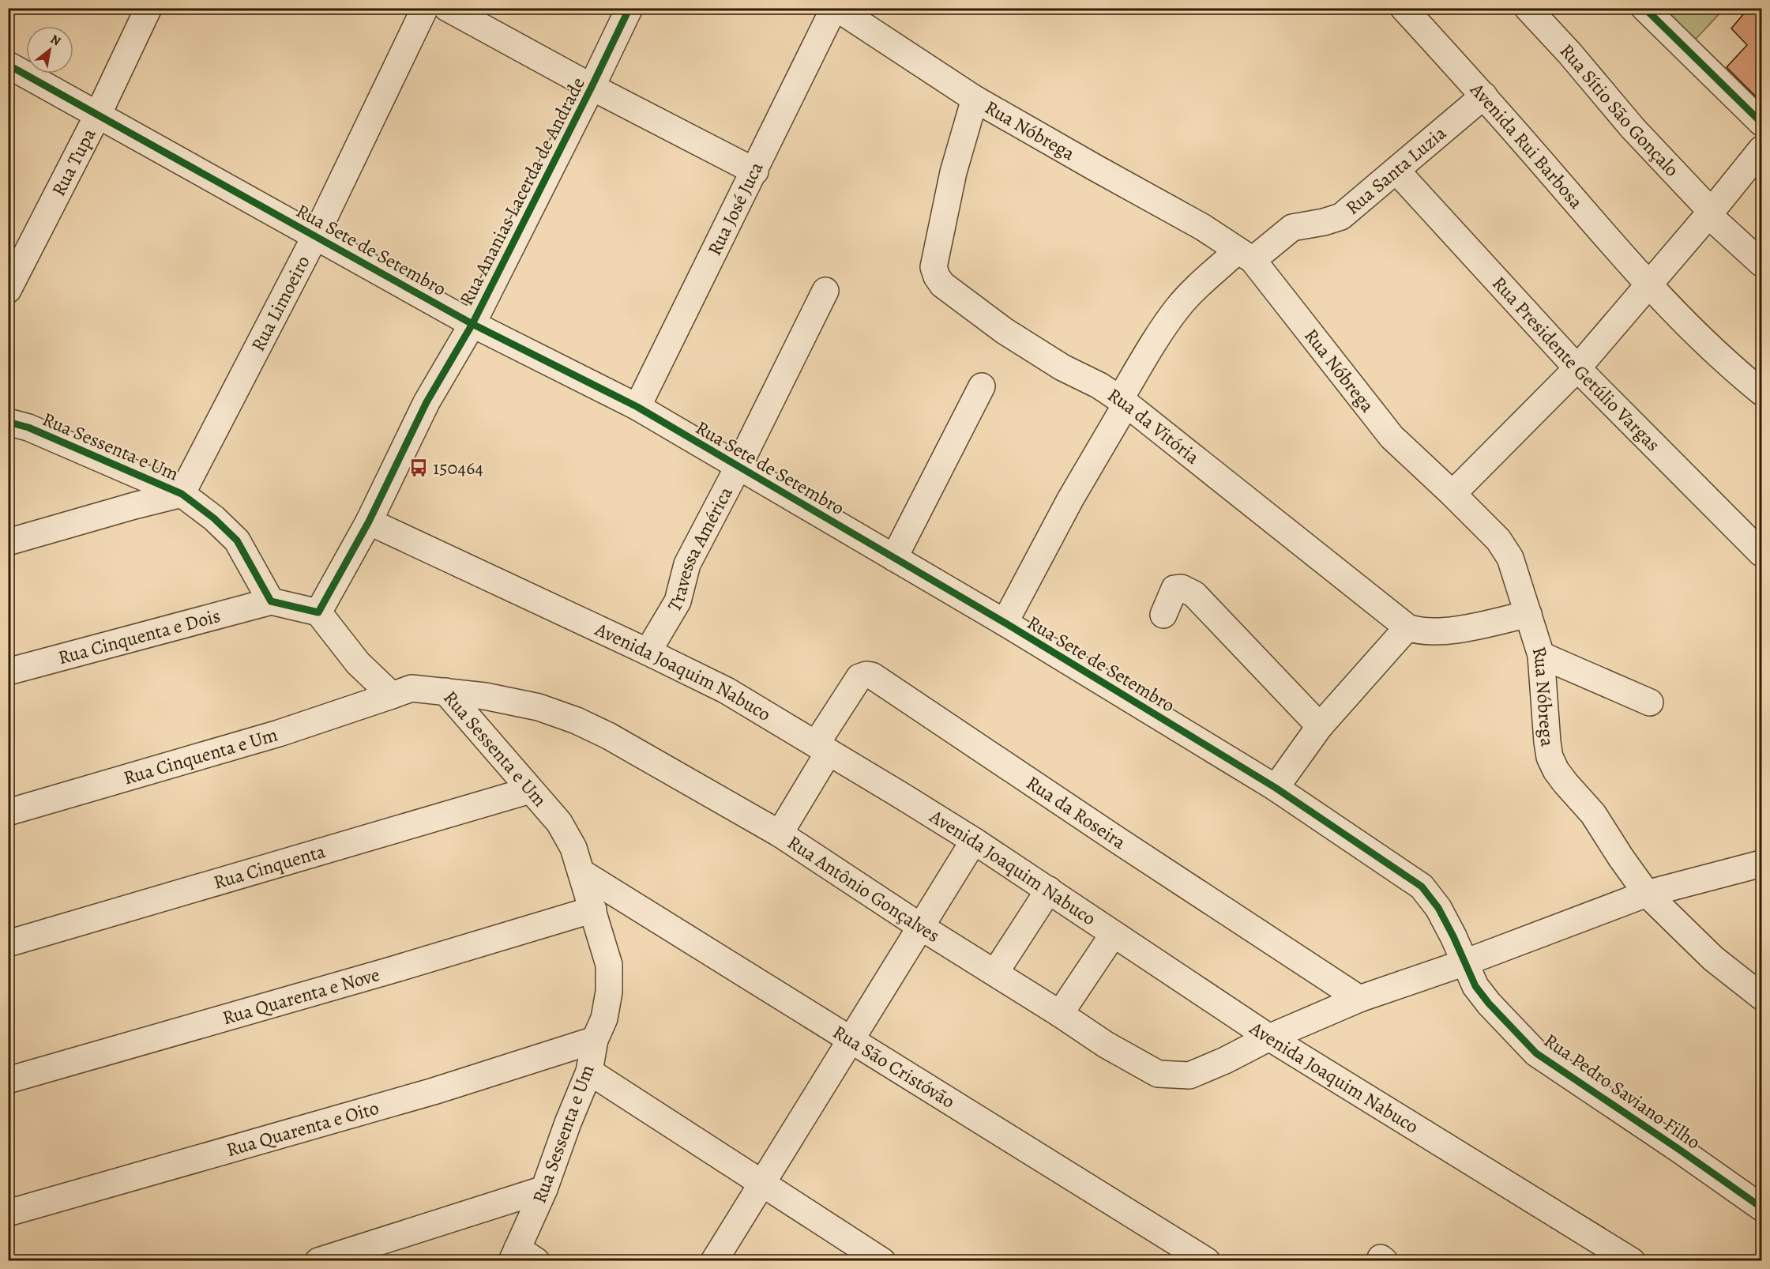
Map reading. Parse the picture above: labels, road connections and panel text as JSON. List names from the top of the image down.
{
  "streets": {
    "street": [
      "Rua Sítio São Gonçalo",
      "Rua Nóbrega",
      "Avenida Rui Barbosa",
      "Rua Tupa",
      "Rua Santa Luzia",
      "Rua Ananias Lacerda de Andrade",
      "Rua José Juca",
      "Rua Sete de Setembro",
      "Rua Limoeiro",
      "Rua Presidente Getúlio Vargas",
      "Rua da Vitória",
      "Rua Sessenta e Um",
      "Travessa América",
      "Rua Cinquenta e Dois",
      "Avenida Joaquim Nabuco",
      "Rua Cinquenta e Um",
      "Rua da Roseira",
      "Rua Cinquenta",
      "Rua Antônio Gonçalves",
      "Rua Quarenta e Nove",
      "Rua São Cristóvão",
      "Rua Pedro Saviano Filho",
      "Rua Quarenta e Oito"
    ]
  },
  "crossings": [
    ["Rua Nóbrega", "Rua Santa Luzia"],
    ["Rua Nóbrega", "Rua José Juca"],
    ["Rua Nóbrega", "Rua da Vitória"],
    ["Rua Nóbrega", "Rua Antônio Gonçalves"],
    ["Avenida Rui Barbosa", "Rua Santa Luzia"],
    ["Rua Tupa", "Rua Sete de Setembro"],
    ["Rua Santa Luzia", "Rua Sete de Setembro"],
    ["Rua Santa Luzia", "Rua Presidente Getúlio Vargas"],
    ["Rua Santa Luzia", "Rua da Vitória"],
    ["Rua Ananias Lacerda de Andrade", "Rua Sete de Setembro"],
    ["Rua Ananias Lacerda de Andrade", "Avenida Joaquim Nabuco"],
    ["Rua José Juca", "Rua Sete de Setembro"],
    ["Rua Sete de Setembro", "Rua Limoeiro"],
    ["Rua Sete de Setembro", "Travessa América"],
    ["Rua Sete de Setembro", "Rua Antônio Gonçalves"],
    ["Rua Sete de Setembro", "Rua Pedro Saviano Filho"],
    ["Rua Limoeiro", "Rua Sessenta e Um"],
    ["Rua Sessenta e Um", "Rua Cinquenta e Dois"],
    ["Rua Sessenta e Um", "Rua Cinquenta e Um"],
    ["Rua Sessenta e Um", "Rua Cinquenta"],
    ["Rua Sessenta e Um", "Rua Antônio Gonçalves"],
    ["Rua Sessenta e Um", "Rua Quarenta e Nove"],
    ["Rua Sessenta e Um", "Rua São Cristóvão"],
    ["Rua Sessenta e Um", "Rua Quarenta e Oito"],
    ["Travessa América", "Avenida Joaquim Nabuco"],
    ["Avenida Joaquim Nabuco", "Rua da Roseira"],
    ["Avenida Joaquim Nabuco", "Rua Antônio Gonçalves"],
    ["Rua da Roseira", "Rua Antônio Gonçalves"],
    ["Rua Antônio Gonçalves", "Rua Pedro Saviano Filho"]
  ],
  "places": {
    "bus stop": ["150464"]
  },
  "north": "top right"
}
